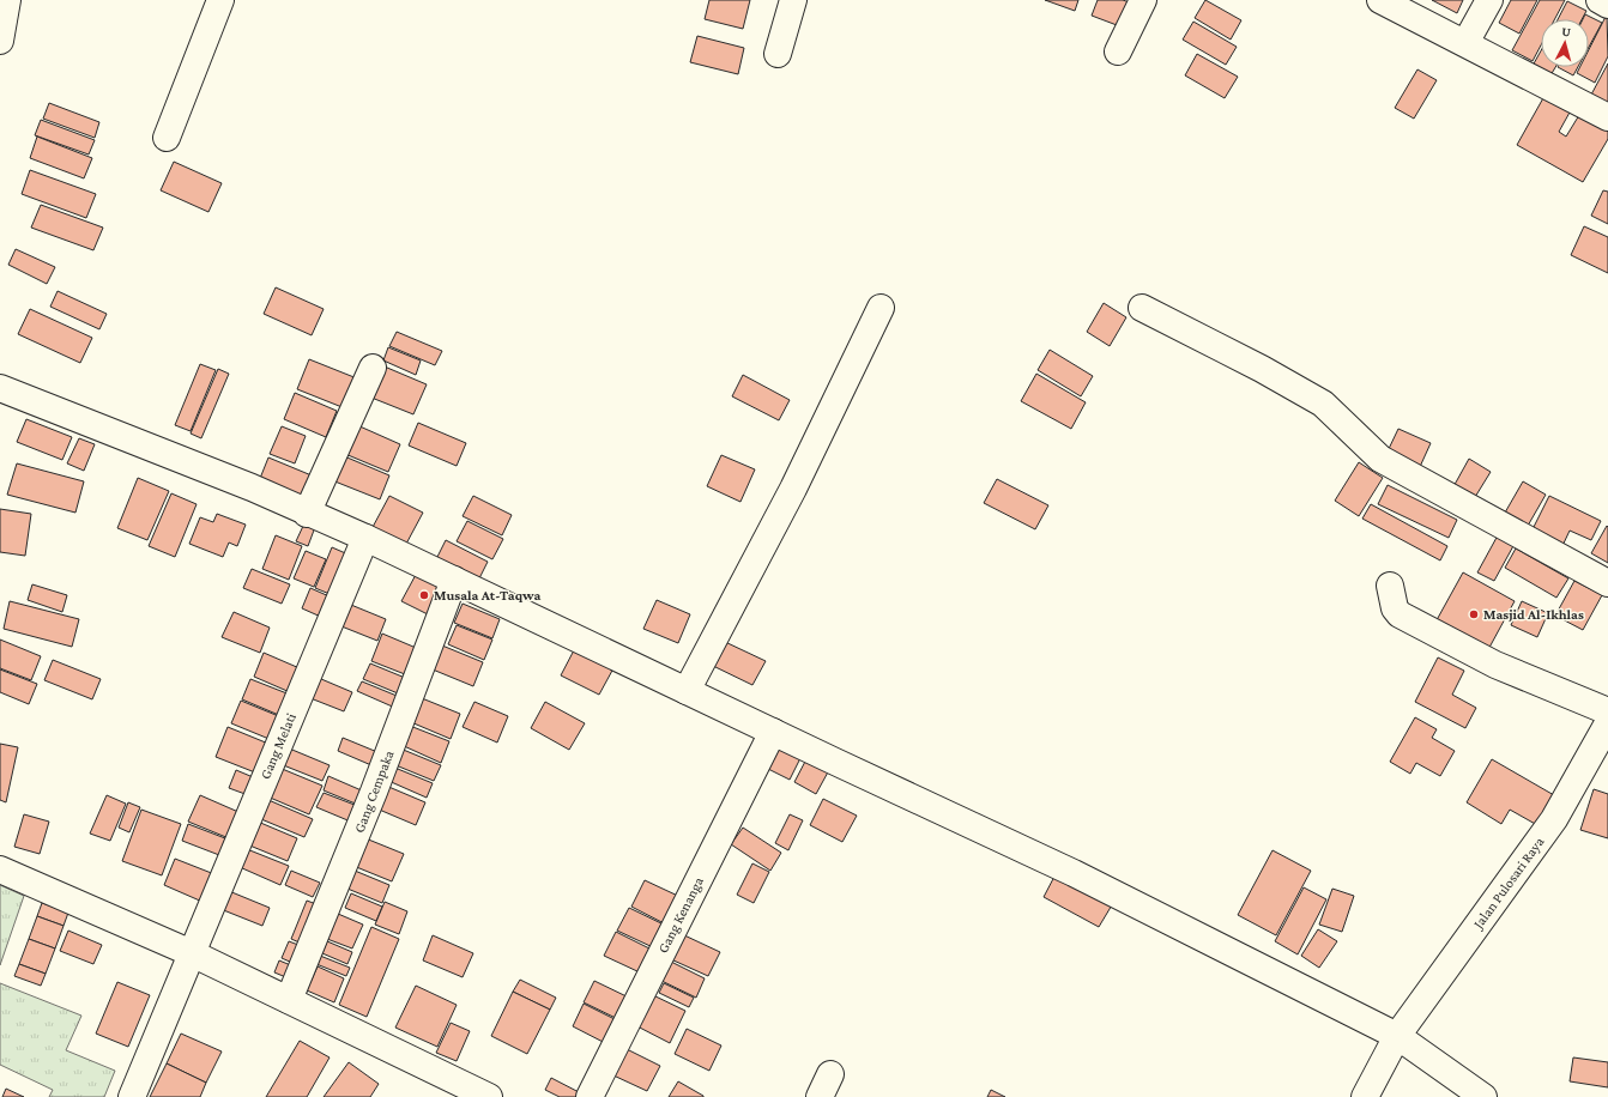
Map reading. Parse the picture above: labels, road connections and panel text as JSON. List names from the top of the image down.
{
  "streets": {
    "street": [
      "Gang Melati",
      "Gang Cempaka",
      "Jalan Pulosari Raya",
      "Gang Kenanga"
    ]
  },
  "places": ["Musala At-Taqwa", "Masjid Al-Ikhlas"],
  "north": "top"
}
